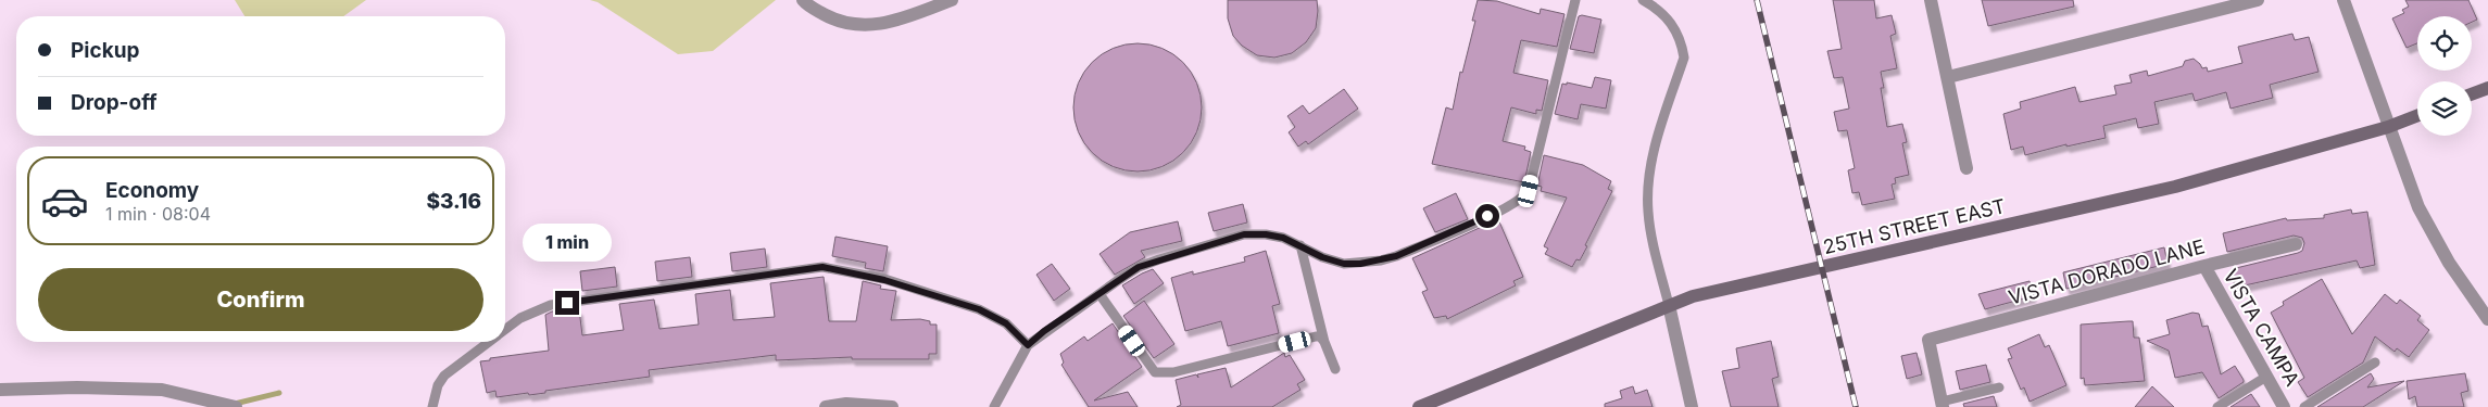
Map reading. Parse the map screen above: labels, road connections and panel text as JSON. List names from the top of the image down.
{
  "streets": {
    "main road": ["25TH STREET EAST"],
    "street": ["VISTA DORADO LANE", "VISTA CAMPA"]
  },
  "crossings": [
    ["VISTA DORADO LANE", "VISTA CAMPA"]
  ],
  "page": {
    "banner": ["Pickup", "Drop-off"],
    "list": [
      {
        "name": "Economy",
        "note": "1 min · 08:04",
        "value": "$3.16"
      }
    ],
    "bubble": "1 min",
    "buttons": "Confirm"
  }
}
